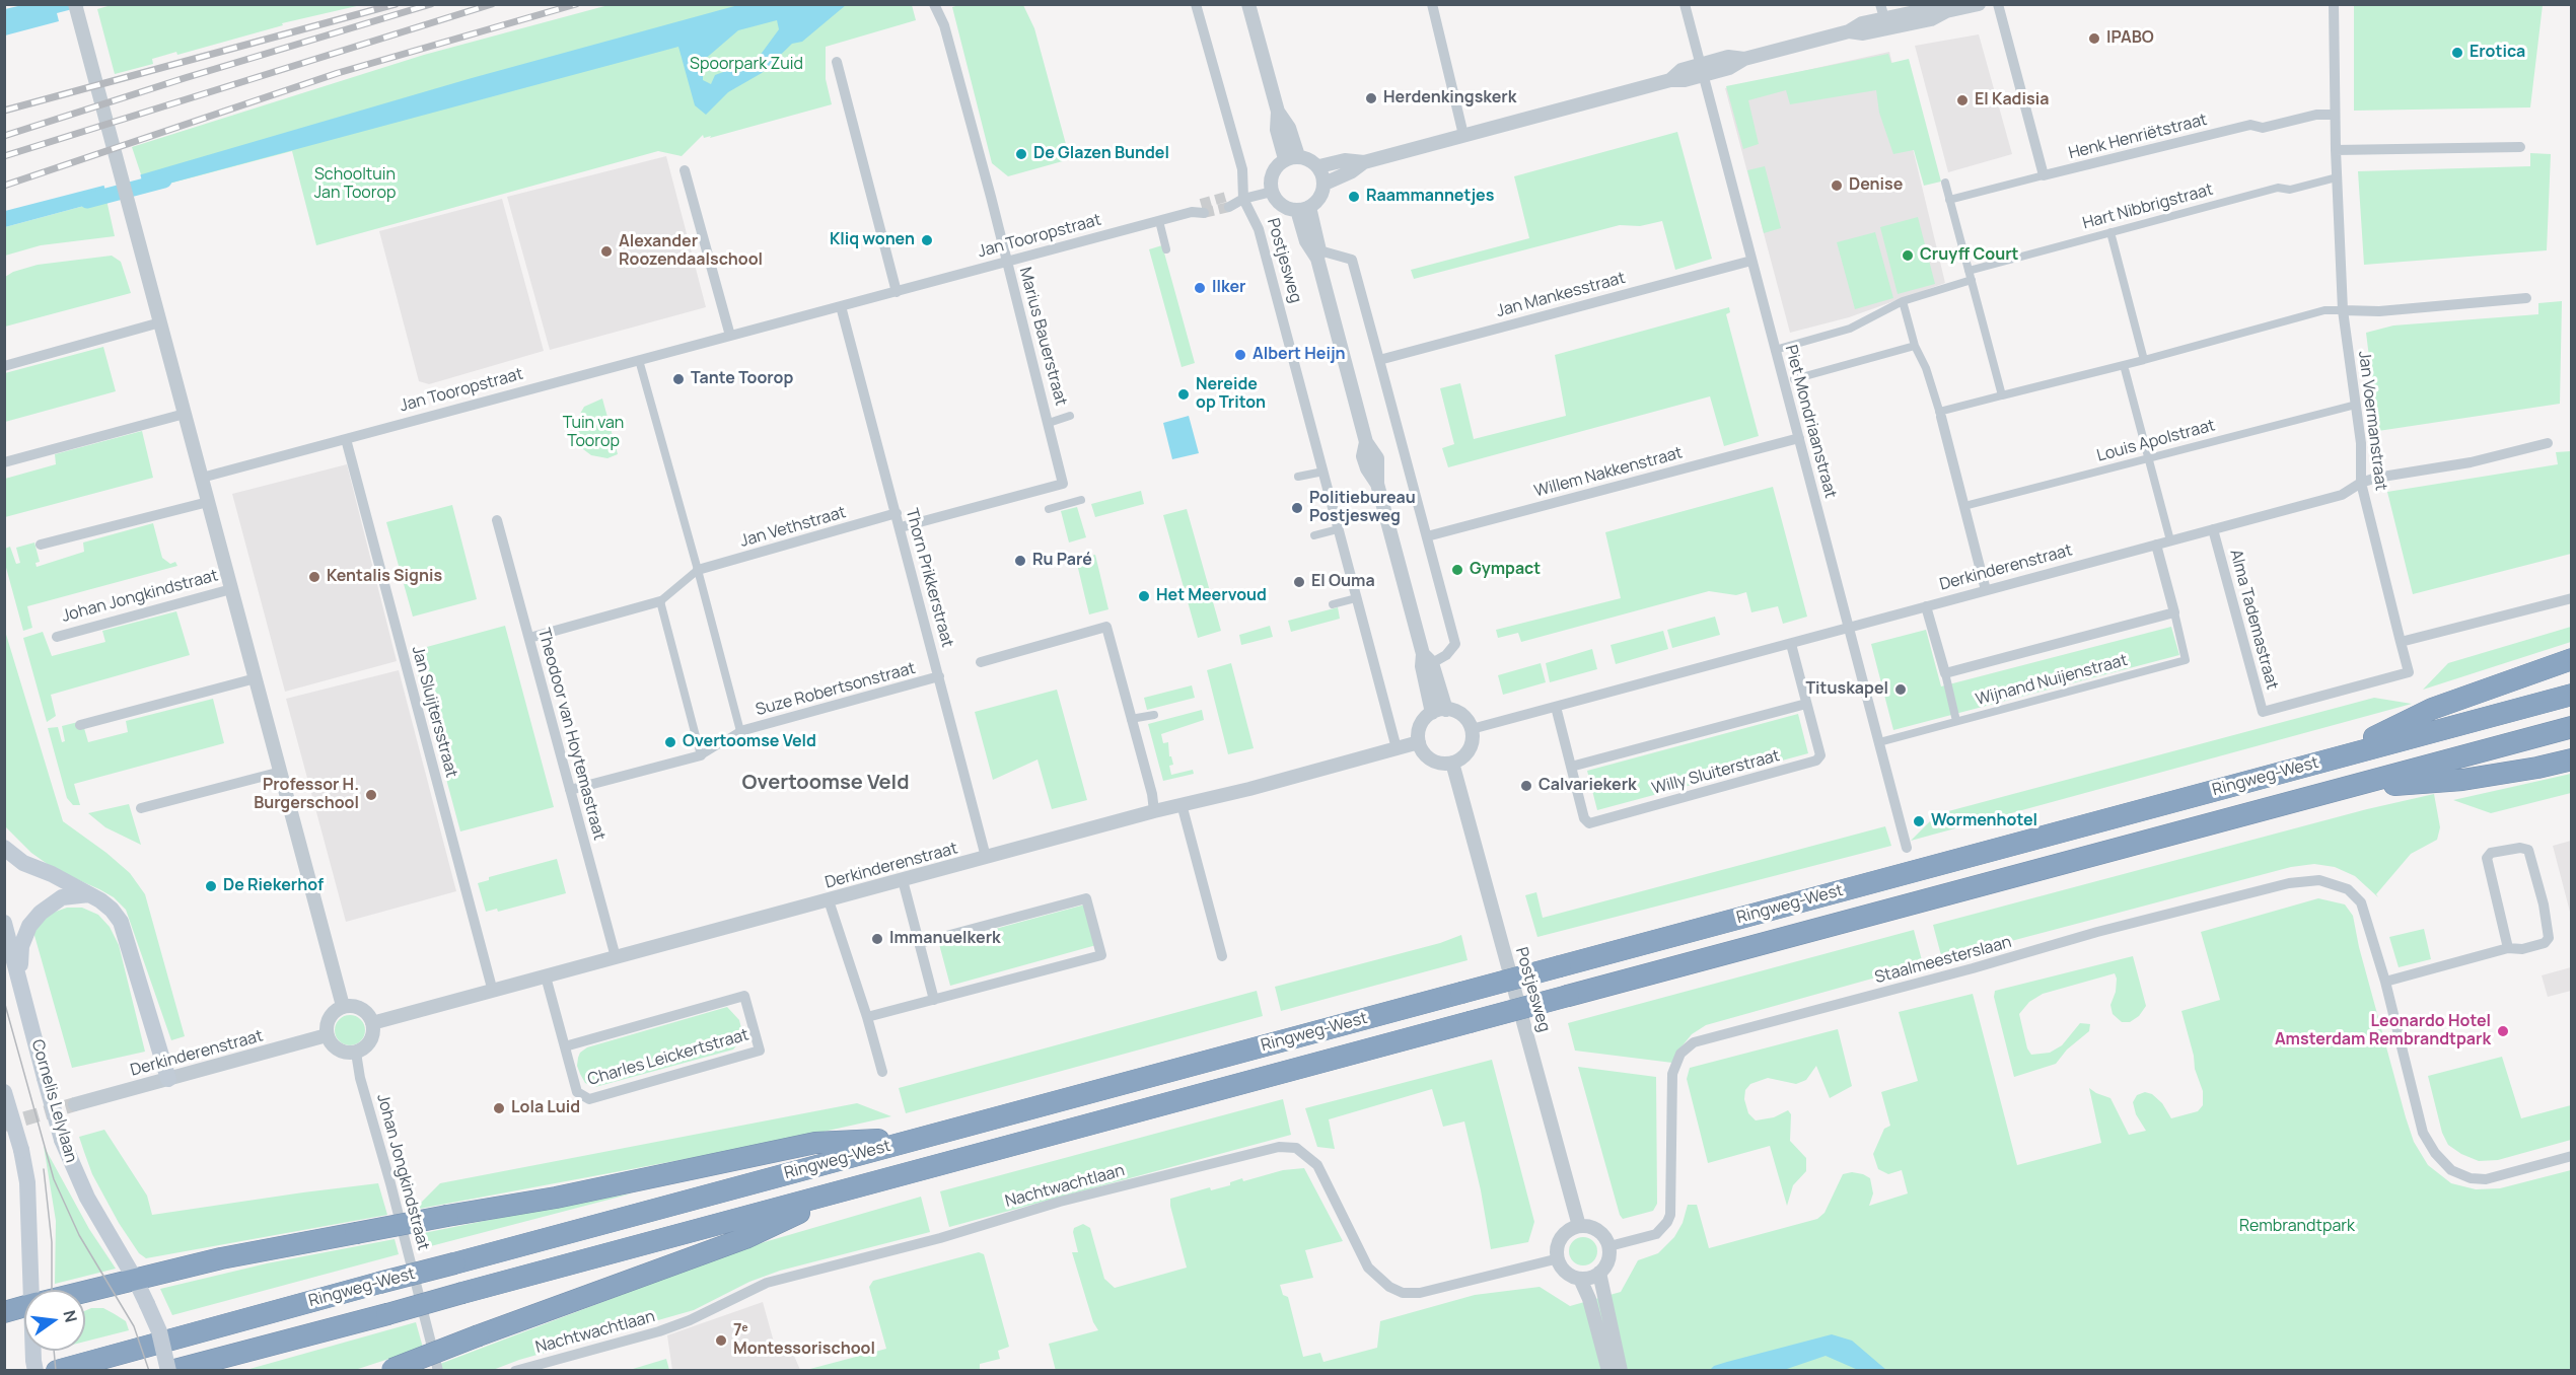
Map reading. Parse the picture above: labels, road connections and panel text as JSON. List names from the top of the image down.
{
  "streets": {
    "highway": ["Ringweg-West"],
    "main road": ["Cornelis Lelylaan"],
    "street": [
      "Henk Henriëtstraat",
      "Hart Nibbrigstraat",
      "Jan Tooropstraat",
      "Postjesweg",
      "Jan Mankesstraat",
      "Marius Bauerstraat",
      "Jan Voermanstraat",
      "Piet Mondriaanstraat",
      "Louis Apolstraat",
      "Willem Nakkenstraat",
      "Jan Vethstraat",
      "Derkinderenstraat",
      "Thorn Prikkerstraat",
      "Johan Jongkindstraat",
      "Alma Tademastraat",
      "Wijnand Nuijenstraat",
      "Suze Robertsonstraat",
      "Jan Sluijtersstraat",
      "Theodoor van Hoytemastraat",
      "Willy Sluiterstraat",
      "Staalmeesterslaan",
      "Charles Leickertstraat",
      "Nachtwachtlaan"
    ]
  },
  "crossings": [
    ["Henk Henriëtstraat", "Jan Voermanstraat"],
    ["Hart Nibbrigstraat", "Jan Voermanstraat"],
    ["Hart Nibbrigstraat", "Piet Mondriaanstraat"],
    ["Jan Tooropstraat", "Marius Bauerstraat"],
    ["Jan Tooropstraat", "Thorn Prikkerstraat"],
    ["Jan Tooropstraat", "Johan Jongkindstraat"],
    ["Jan Tooropstraat", "Jan Sluijtersstraat"],
    ["Postjesweg", "Derkinderenstraat"],
    ["Postjesweg", "Staalmeesterslaan"],
    ["Postjesweg", "Nachtwachtlaan"],
    ["Jan Mankesstraat", "Piet Mondriaanstraat"],
    ["Marius Bauerstraat", "Thorn Prikkerstraat"],
    ["Jan Voermanstraat", "Louis Apolstraat"],
    ["Jan Voermanstraat", "Derkinderenstraat"],
    ["Jan Voermanstraat", "Alma Tademastraat"],
    ["Piet Mondriaanstraat", "Willem Nakkenstraat"],
    ["Piet Mondriaanstraat", "Derkinderenstraat"],
    ["Piet Mondriaanstraat", "Wijnand Nuijenstraat"],
    ["Jan Vethstraat", "Thorn Prikkerstraat"],
    ["Derkinderenstraat", "Thorn Prikkerstraat"],
    ["Derkinderenstraat", "Johan Jongkindstraat"],
    ["Derkinderenstraat", "Alma Tademastraat"],
    ["Derkinderenstraat", "Wijnand Nuijenstraat"],
    ["Derkinderenstraat", "Jan Sluijtersstraat"],
    ["Derkinderenstraat", "Theodoor van Hoytemastraat"],
    ["Derkinderenstraat", "Willy Sluiterstraat"],
    ["Derkinderenstraat", "Charles Leickertstraat"],
    ["Thorn Prikkerstraat", "Suze Robertsonstraat"],
    ["Ringweg-West", "Cornelis Lelylaan"],
    ["Staalmeesterslaan", "Nachtwachtlaan"]
  ],
  "districts": ["Overtoomse Veld"],
  "parks": [
    "Spoorpark Zuid",
    "Schooltuin Jan Toorop",
    "Tuin van Toorop",
    "Rembrandtpark"
  ],
  "places": [
    "IPABO",
    "Erotica",
    "Herdenkingskerk",
    "El Kadisia",
    "De Glazen Bundel",
    "Denise",
    "Raammannetjes",
    "Kliq wonen",
    "Alexander Roozendaalschool",
    "Cruyff Court",
    "Ilker",
    "Albert Heijn",
    "Tante Toorop",
    "Nereide op Triton",
    "Politiebureau Postjesweg",
    "Ru Paré",
    "Gympact",
    "Kentalis Signis",
    "El Ouma",
    "Het Meervoud",
    "Tituskapel",
    "Overtoomse Veld",
    "Calvariekerk",
    "Professor H. Burgerschool",
    "Wormenhotel",
    "De Riekerhof",
    "Immanuelkerk",
    "Leonardo Hotel Amsterdam Rembrandtpark",
    "Lola Luid",
    "7ᵉ Montessorischool"
  ],
  "north": "right"
}
